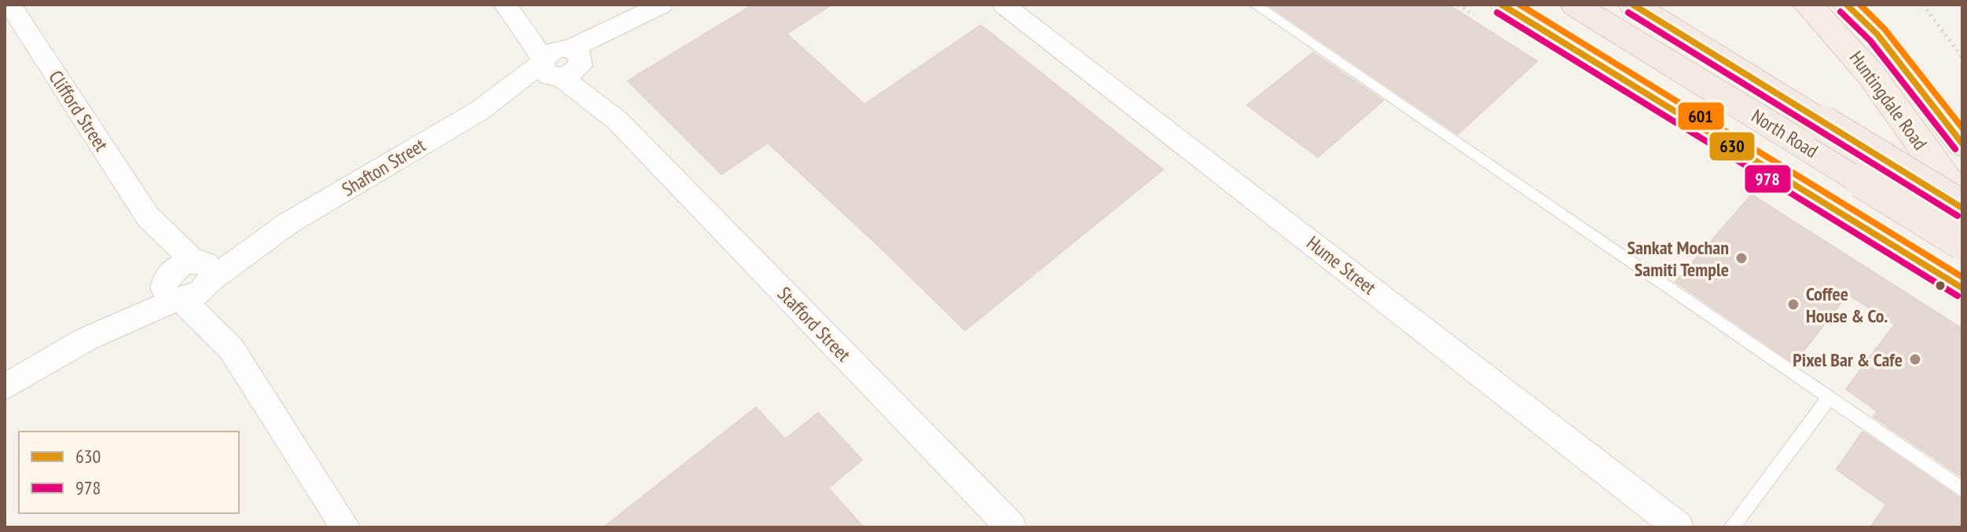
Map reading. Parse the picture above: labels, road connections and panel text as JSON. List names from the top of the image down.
{
  "streets": {
    "highway": ["North Road"],
    "main road": ["Huntingdale Road"],
    "street": [
      "Clifford Street",
      "Shafton Street",
      "Hume Street",
      "Stafford Street"
    ]
  },
  "crossings": [
    ["Clifford Street", "Shafton Street"],
    ["Shafton Street", "Stafford Street"]
  ],
  "places": ["Sankat Mochan Samiti Temple", "Coffee House & Co.", "Pixel Bar & Cafe"],
  "lines": ["transit line 630", "transit line 601", "transit line 978"],
  "legend": ["630", "978"]
}
